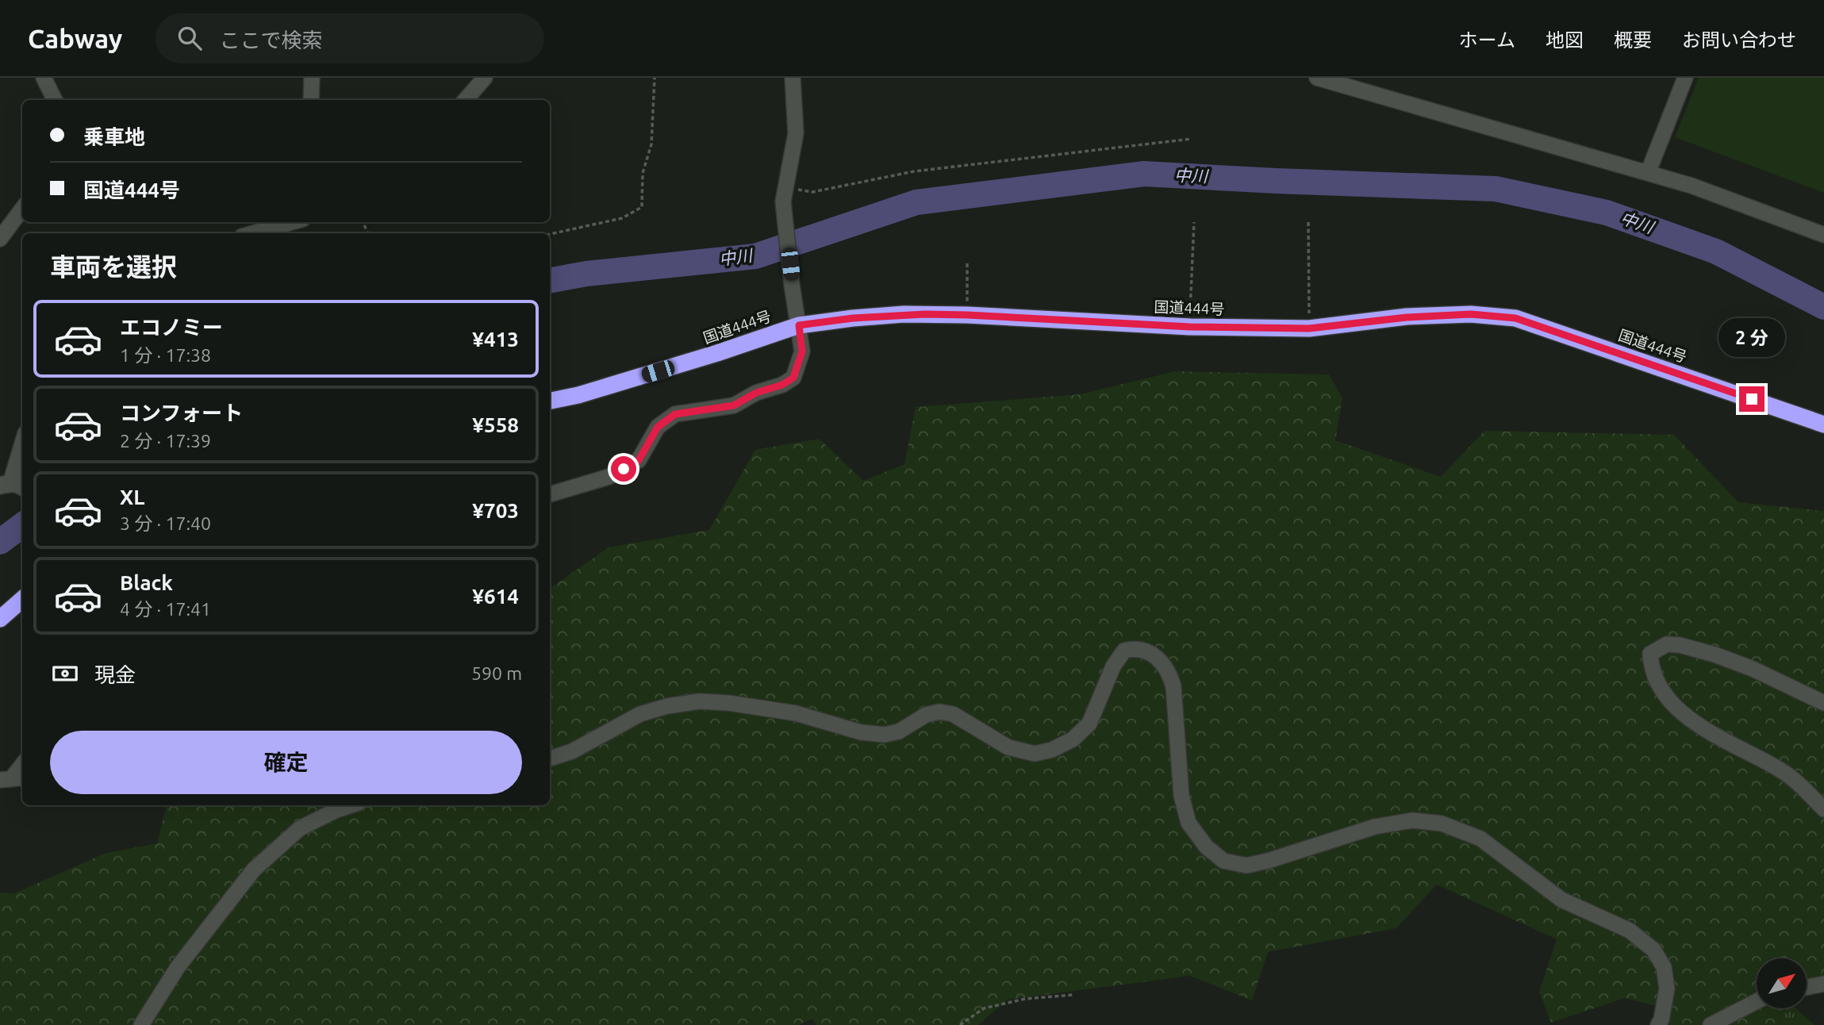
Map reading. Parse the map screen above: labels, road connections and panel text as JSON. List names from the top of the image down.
{
  "streets": {
    "highway": ["国道444号"]
  },
  "water": ["中川"],
  "north": "top right",
  "page": {
    "header": "Cabway",
    "search": "ここで検索",
    "nav": [
      "ホーム",
      "地図",
      "概要",
      "お問い合わせ"
    ],
    "banner": ["乗車地", "国道444号"],
    "heading": "車両を選択",
    "list": [
      {
        "name": "エコノミー",
        "note": "1 分 · 17:38",
        "value": "¥413"
      },
      {
        "name": "コンフォート",
        "note": "2 分 · 17:39",
        "value": "¥558"
      },
      {
        "name": "XL",
        "note": "3 分 · 17:40",
        "value": "¥703"
      },
      {
        "name": "Black",
        "note": "4 分 · 17:41",
        "value": "¥614"
      }
    ],
    "bubble": "2 分",
    "pay": ["現金", "590 m"],
    "buttons": "確定"
  }
}
